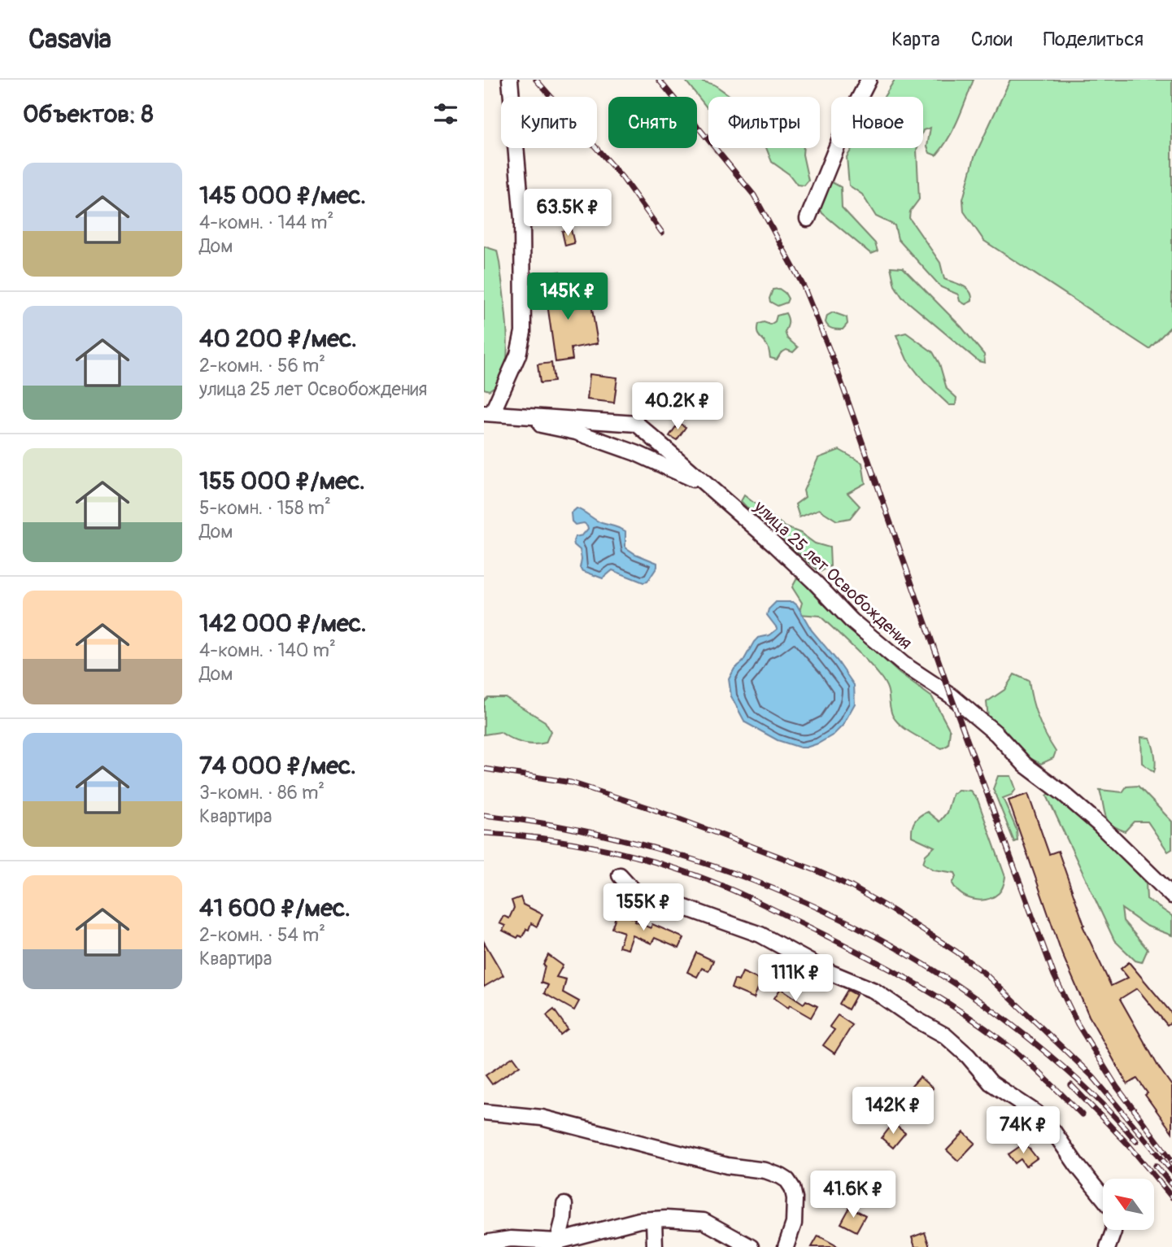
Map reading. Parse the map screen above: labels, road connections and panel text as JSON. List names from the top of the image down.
{
  "streets": {
    "street": ["улица 25 лет Освобождения"]
  },
  "north": "top left",
  "page": {
    "header": "Casavia",
    "nav": ["Карта", "Слои", "Поделиться"],
    "heading": "Объектов: 8",
    "chip": [
      "Купить",
      "Снять",
      "Фильтры",
      "Новое"
    ],
    "list": [
      {
        "name": "145 000 ₽/мес.",
        "note": "4-комн. · 144 m² · Дом"
      },
      {
        "name": "40 200 ₽/мес.",
        "note": "2-комн. · 56 m² · улица 25 лет Освобождения"
      },
      {
        "name": "155 000 ₽/мес.",
        "note": "5-комн. · 158 m² · Дом"
      },
      {
        "name": "142 000 ₽/мес.",
        "note": "4-комн. · 140 m² · Дом"
      },
      {
        "name": "74 000 ₽/мес.",
        "note": "3-комн. · 86 m² · Квартира"
      },
      {
        "name": "41 600 ₽/мес.",
        "note": "2-комн. · 54 m² · Квартира"
      }
    ],
    "price": [
      "63.5K ₽",
      "145K ₽",
      "40.2K ₽",
      "155K ₽",
      "111K ₽",
      "142K ₽",
      "74K ₽",
      "41.6K ₽"
    ]
  }
}
